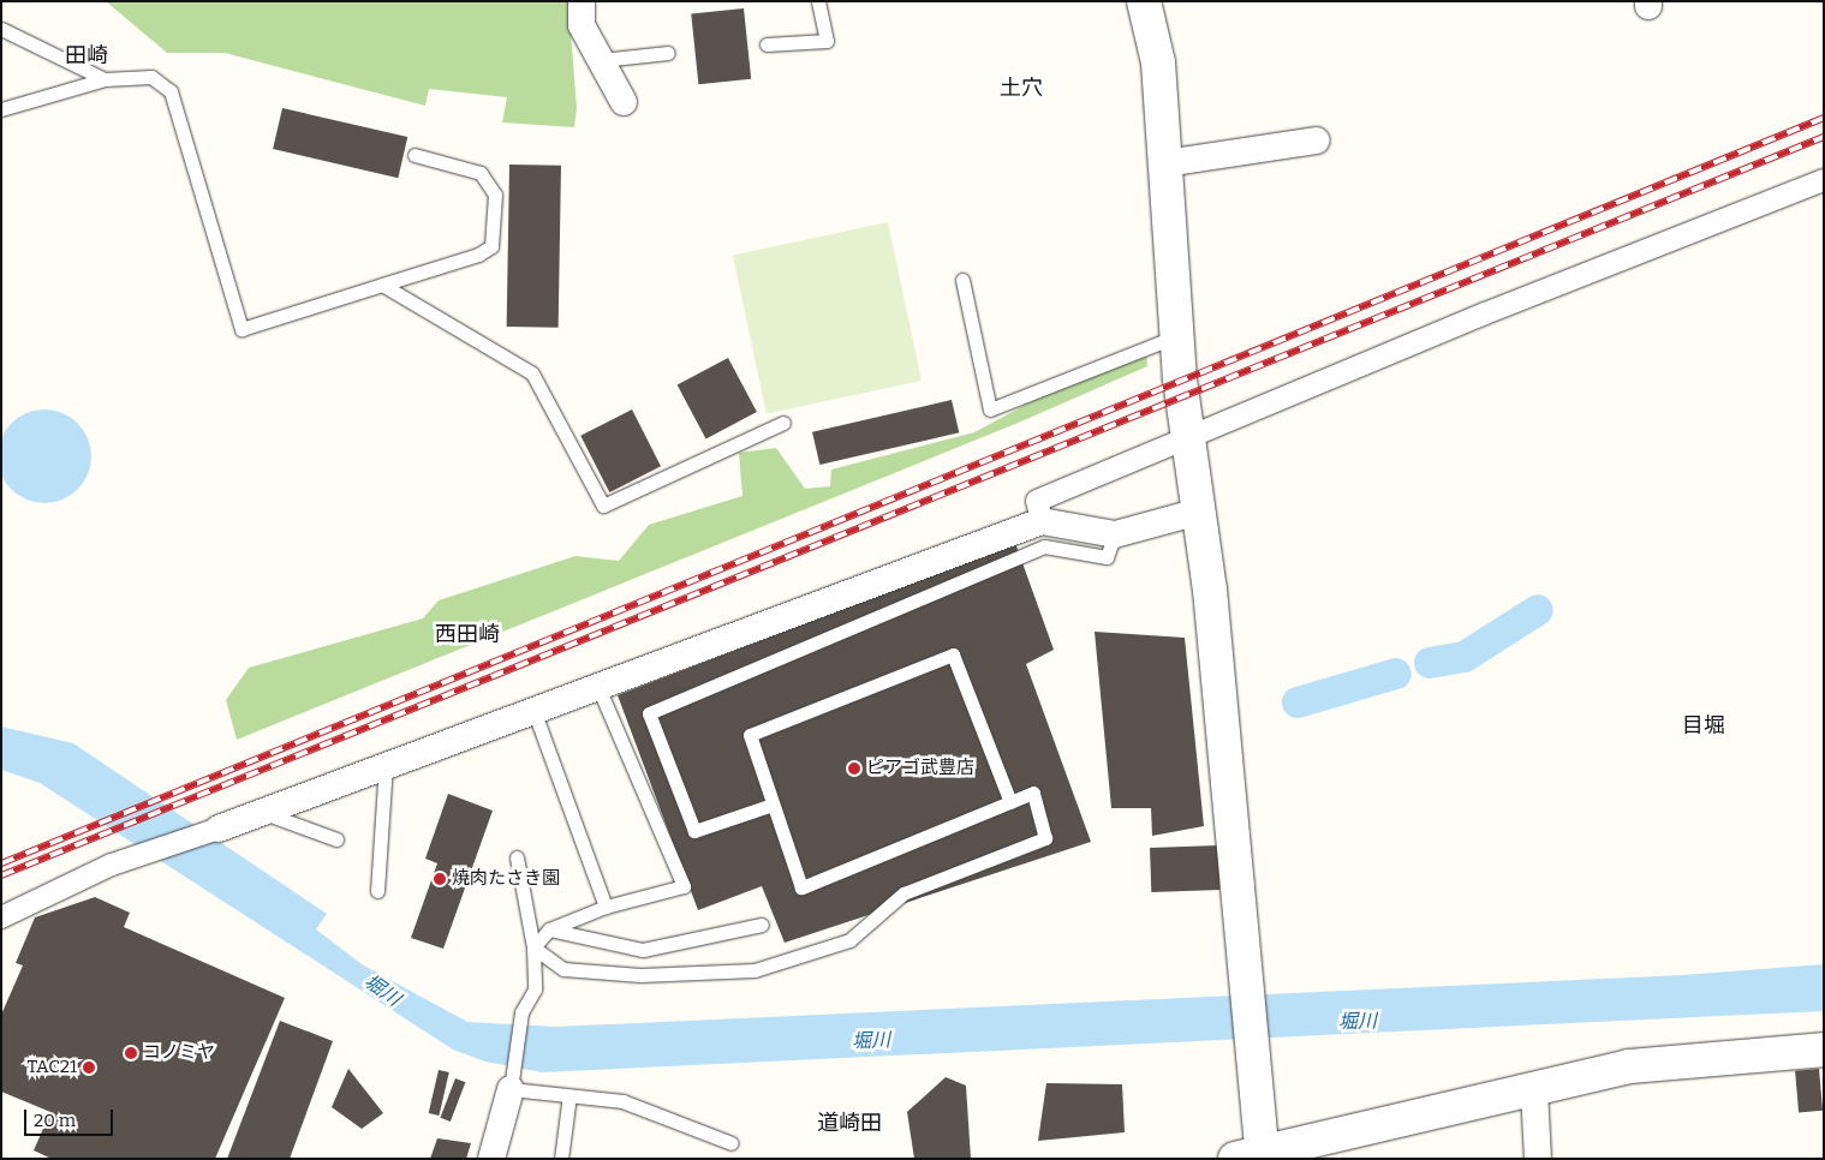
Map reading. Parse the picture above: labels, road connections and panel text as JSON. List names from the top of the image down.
{
  "districts": [
    "田崎",
    "土穴",
    "西田崎",
    "目堀",
    "道崎田"
  ],
  "water": ["堀川"],
  "places": [
    "ピアゴ武豊店",
    "焼肉たさき園",
    "コノミヤ",
    "TAC21"
  ],
  "scale_bar": "20 m"
}
